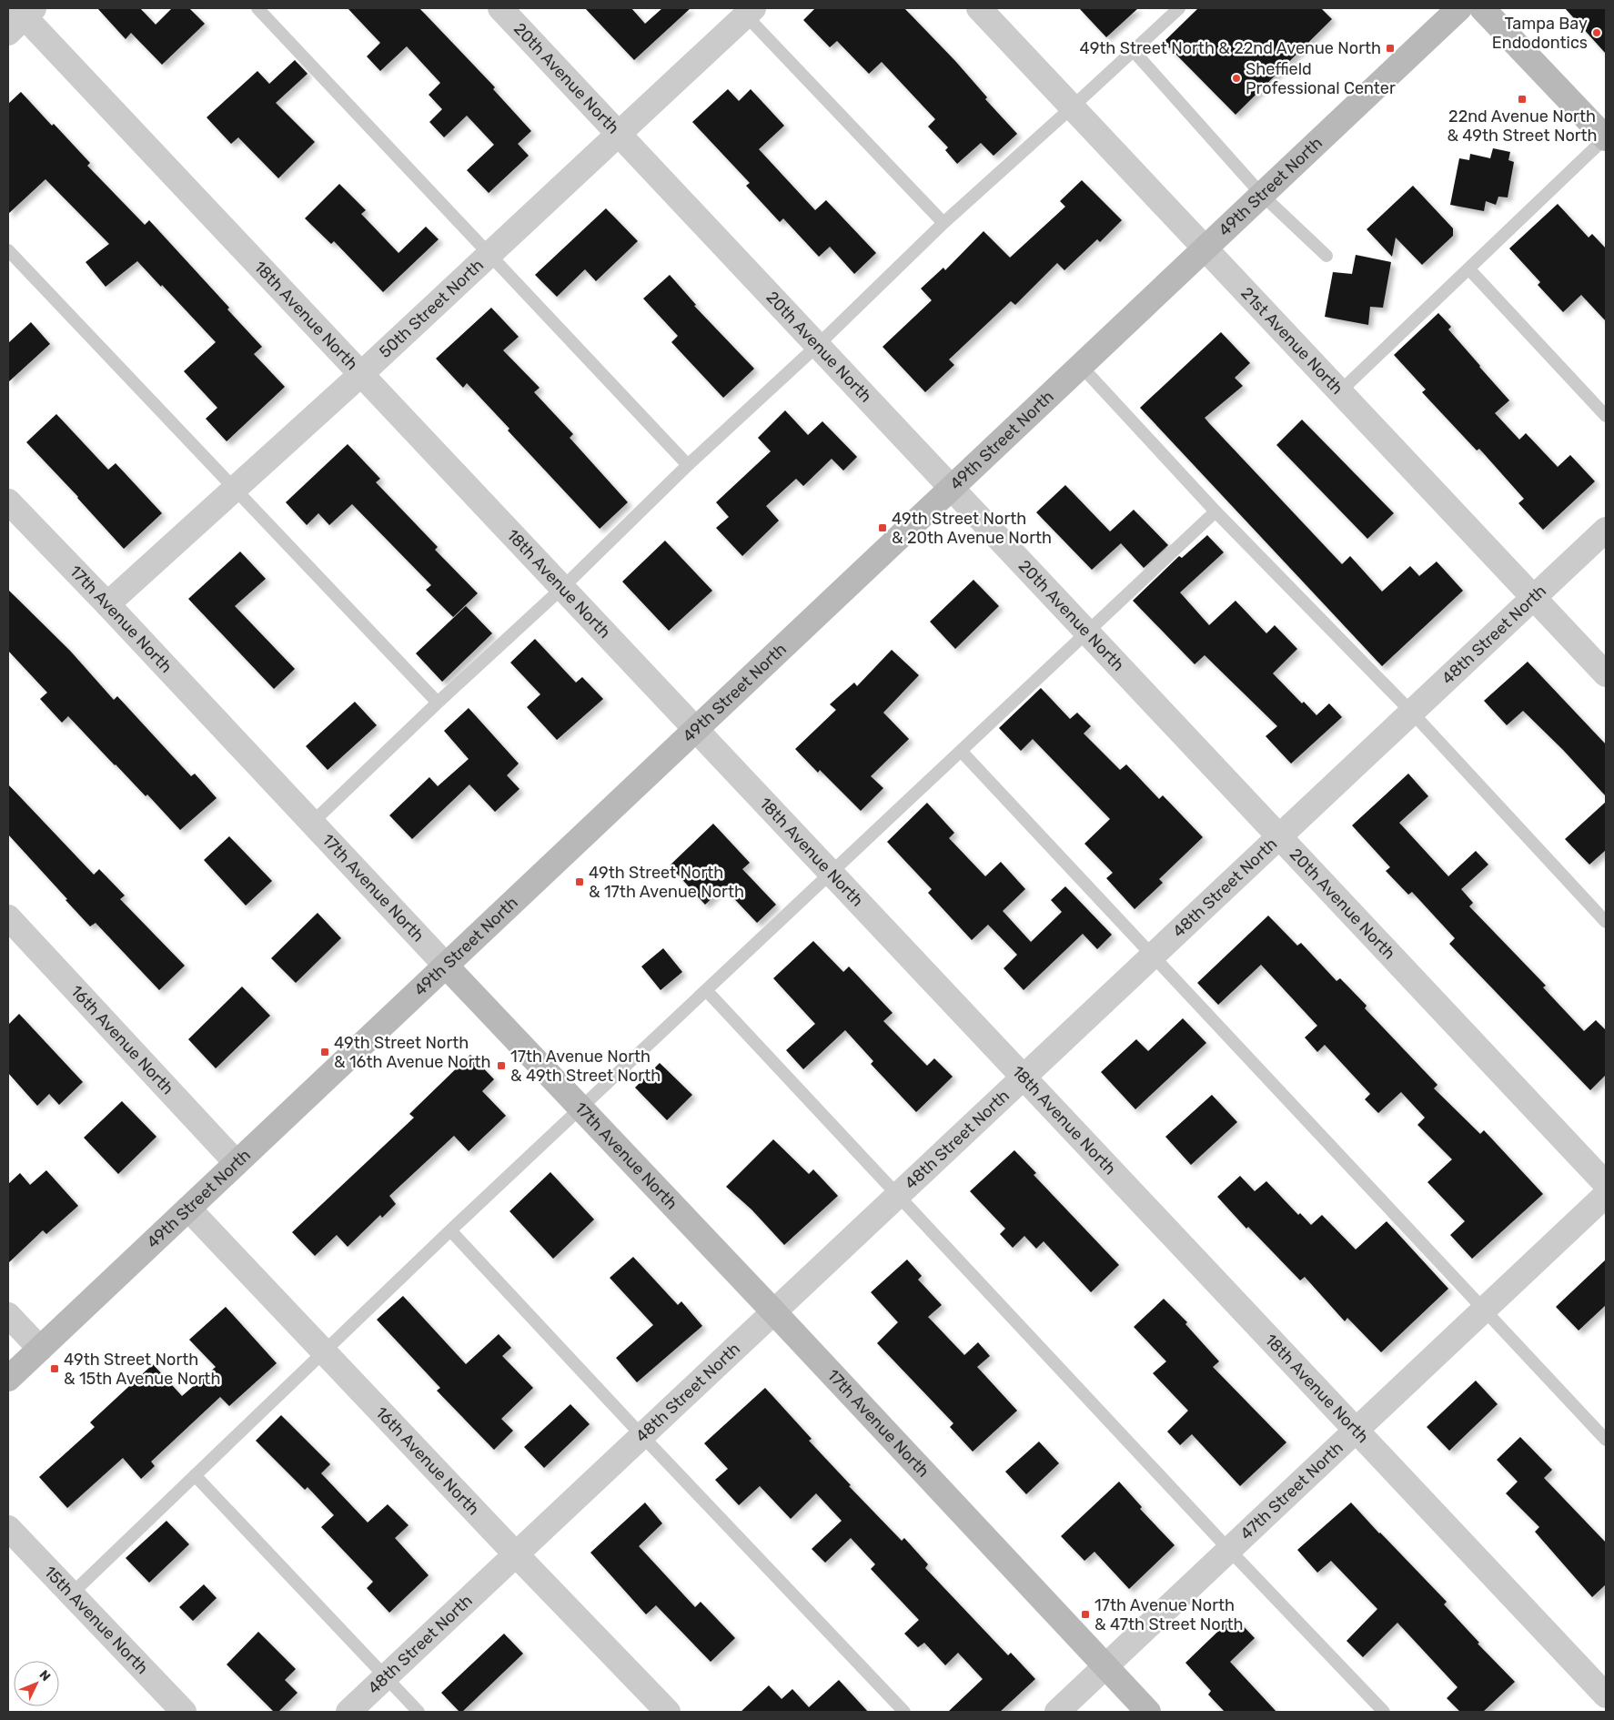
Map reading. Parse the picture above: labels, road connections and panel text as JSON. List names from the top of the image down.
{
  "streets": {
    "main road": ["49th Street North", "17th Avenue North"],
    "street": [
      "20th Avenue North",
      "50th Street North",
      "18th Avenue North",
      "21st Avenue North",
      "48th Street North",
      "16th Avenue North",
      "47th Street North",
      "15th Avenue North"
    ]
  },
  "crossings": [
    ["20th Avenue North", "49th Street North"],
    ["20th Avenue North", "50th Street North"],
    ["20th Avenue North", "48th Street North"],
    ["49th Street North", "18th Avenue North"],
    ["49th Street North", "21st Avenue North"],
    ["49th Street North", "17th Avenue North"],
    ["49th Street North", "16th Avenue North"],
    ["50th Street North", "18th Avenue North"],
    ["50th Street North", "17th Avenue North"],
    ["18th Avenue North", "48th Street North"],
    ["18th Avenue North", "47th Street North"],
    ["21st Avenue North", "48th Street North"],
    ["17th Avenue North", "48th Street North"],
    ["17th Avenue North", "47th Street North"],
    ["48th Street North", "16th Avenue North"]
  ],
  "places": {
    "other": ["Tampa Bay Endodontics", "Sheffield Professional Center"],
    "transit": [
      "49th Street North & 22nd Avenue North",
      "22nd Avenue North & 49th Street North",
      "49th Street North & 20th Avenue North",
      "49th Street North & 17th Avenue North",
      "49th Street North & 16th Avenue North",
      "17th Avenue North & 49th Street North",
      "49th Street North & 15th Avenue North",
      "17th Avenue North & 47th Street North"
    ]
  },
  "north": "top right"
}
